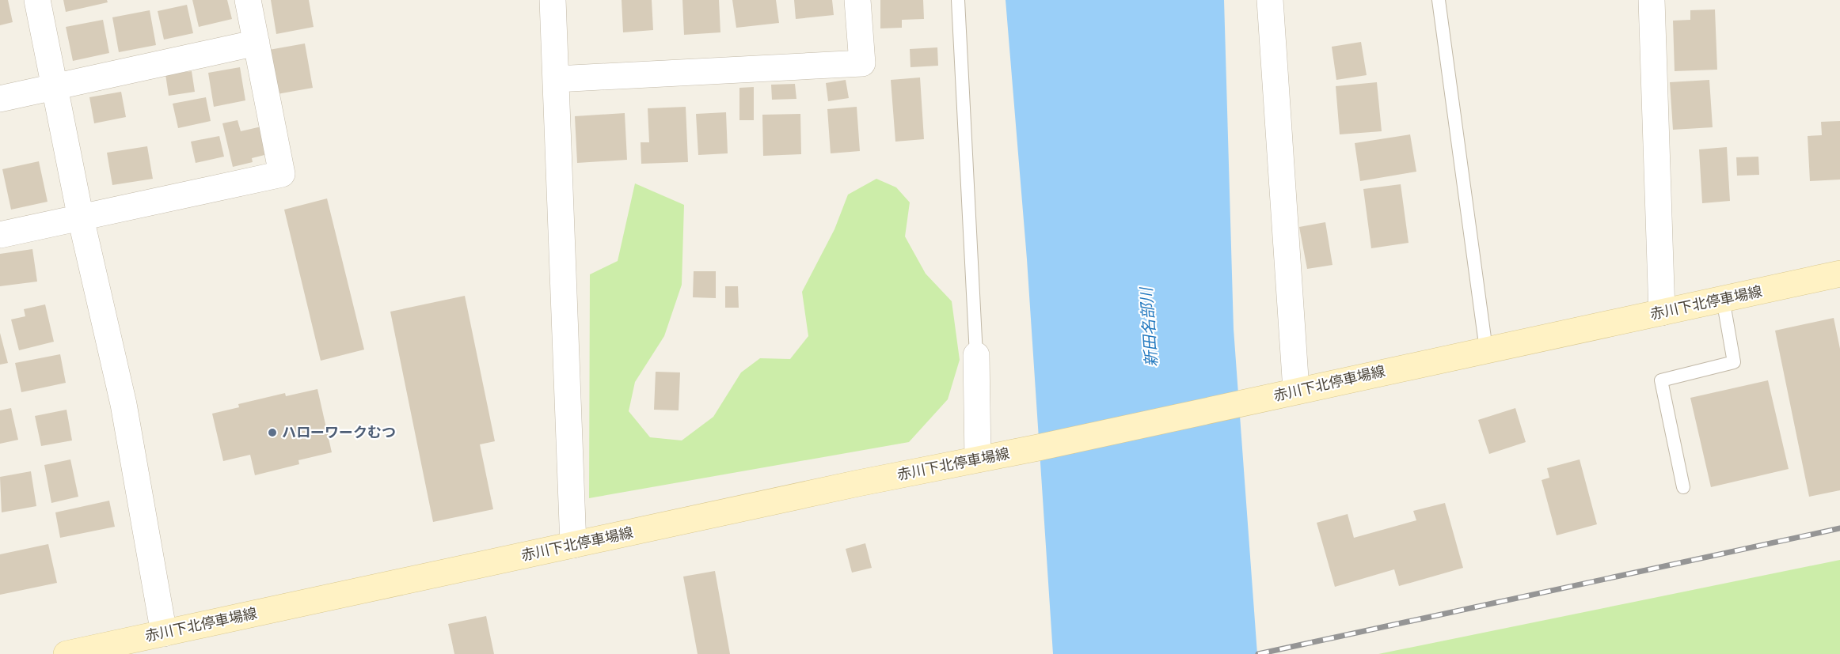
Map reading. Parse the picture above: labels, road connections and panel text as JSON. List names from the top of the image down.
{
  "streets": {
    "main road": ["赤川下北停車場線"]
  },
  "water": ["新田名部川"],
  "places": ["ハローワークむつ"]
}
